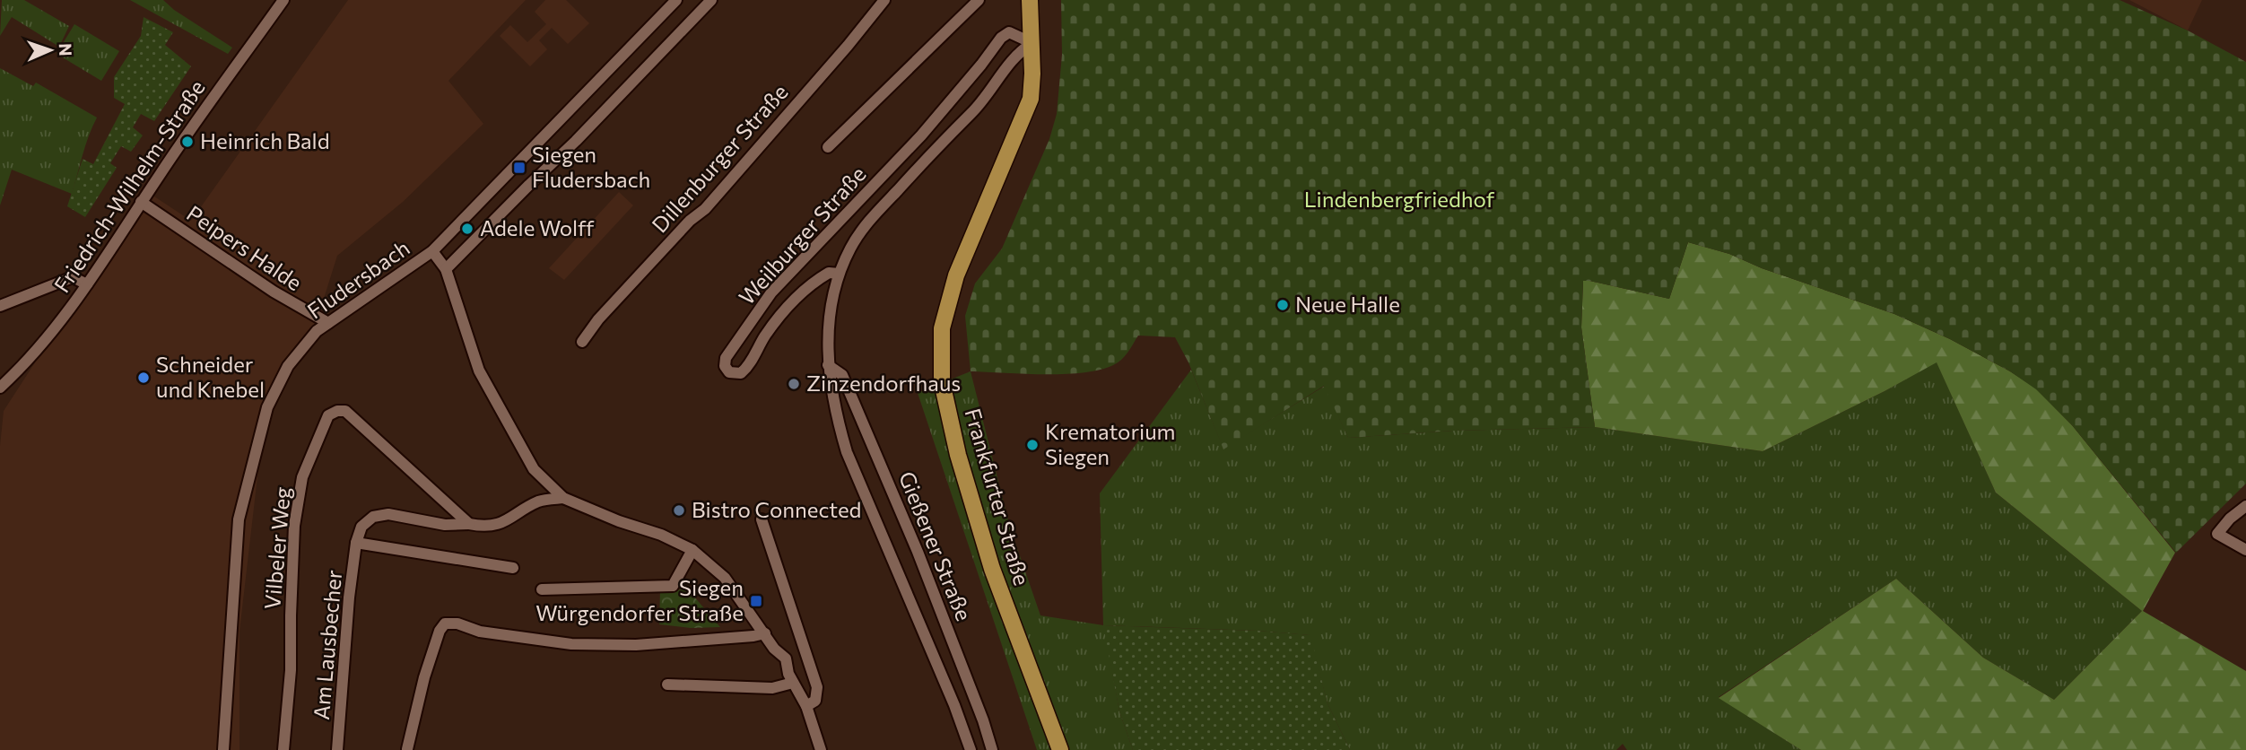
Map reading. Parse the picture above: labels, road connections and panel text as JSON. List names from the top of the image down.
{
  "streets": {
    "main road": ["Frankfurter Straße"],
    "street": [
      "Dillenburger Straße",
      "Friedrich-Wilhelm-Straße",
      "Weilburger Straße",
      "Peipers Halde",
      "Fludersbach",
      "Gießener Straße",
      "Vilbeler Weg",
      "Am Lausbecher"
    ]
  },
  "crossings": [
    ["Friedrich-Wilhelm-Straße", "Peipers Halde"],
    ["Weilburger Straße", "Frankfurter Straße"],
    ["Weilburger Straße", "Gießener Straße"],
    ["Peipers Halde", "Fludersbach"],
    ["Frankfurter Straße", "Gießener Straße"],
    ["Vilbeler Weg", "Am Lausbecher"]
  ],
  "parks": ["Lindenbergfriedhof"],
  "places": {
    "other": [
      "Heinrich Bald",
      "Adele Wolff",
      "Neue Halle",
      "Schneider und Knebel",
      "Zinzendorfhaus",
      "Krematorium Siegen",
      "Bistro Connected"
    ],
    "transit": ["Siegen Fludersbach", "Siegen Würgendorfer Straße"]
  },
  "north": "right"
}
